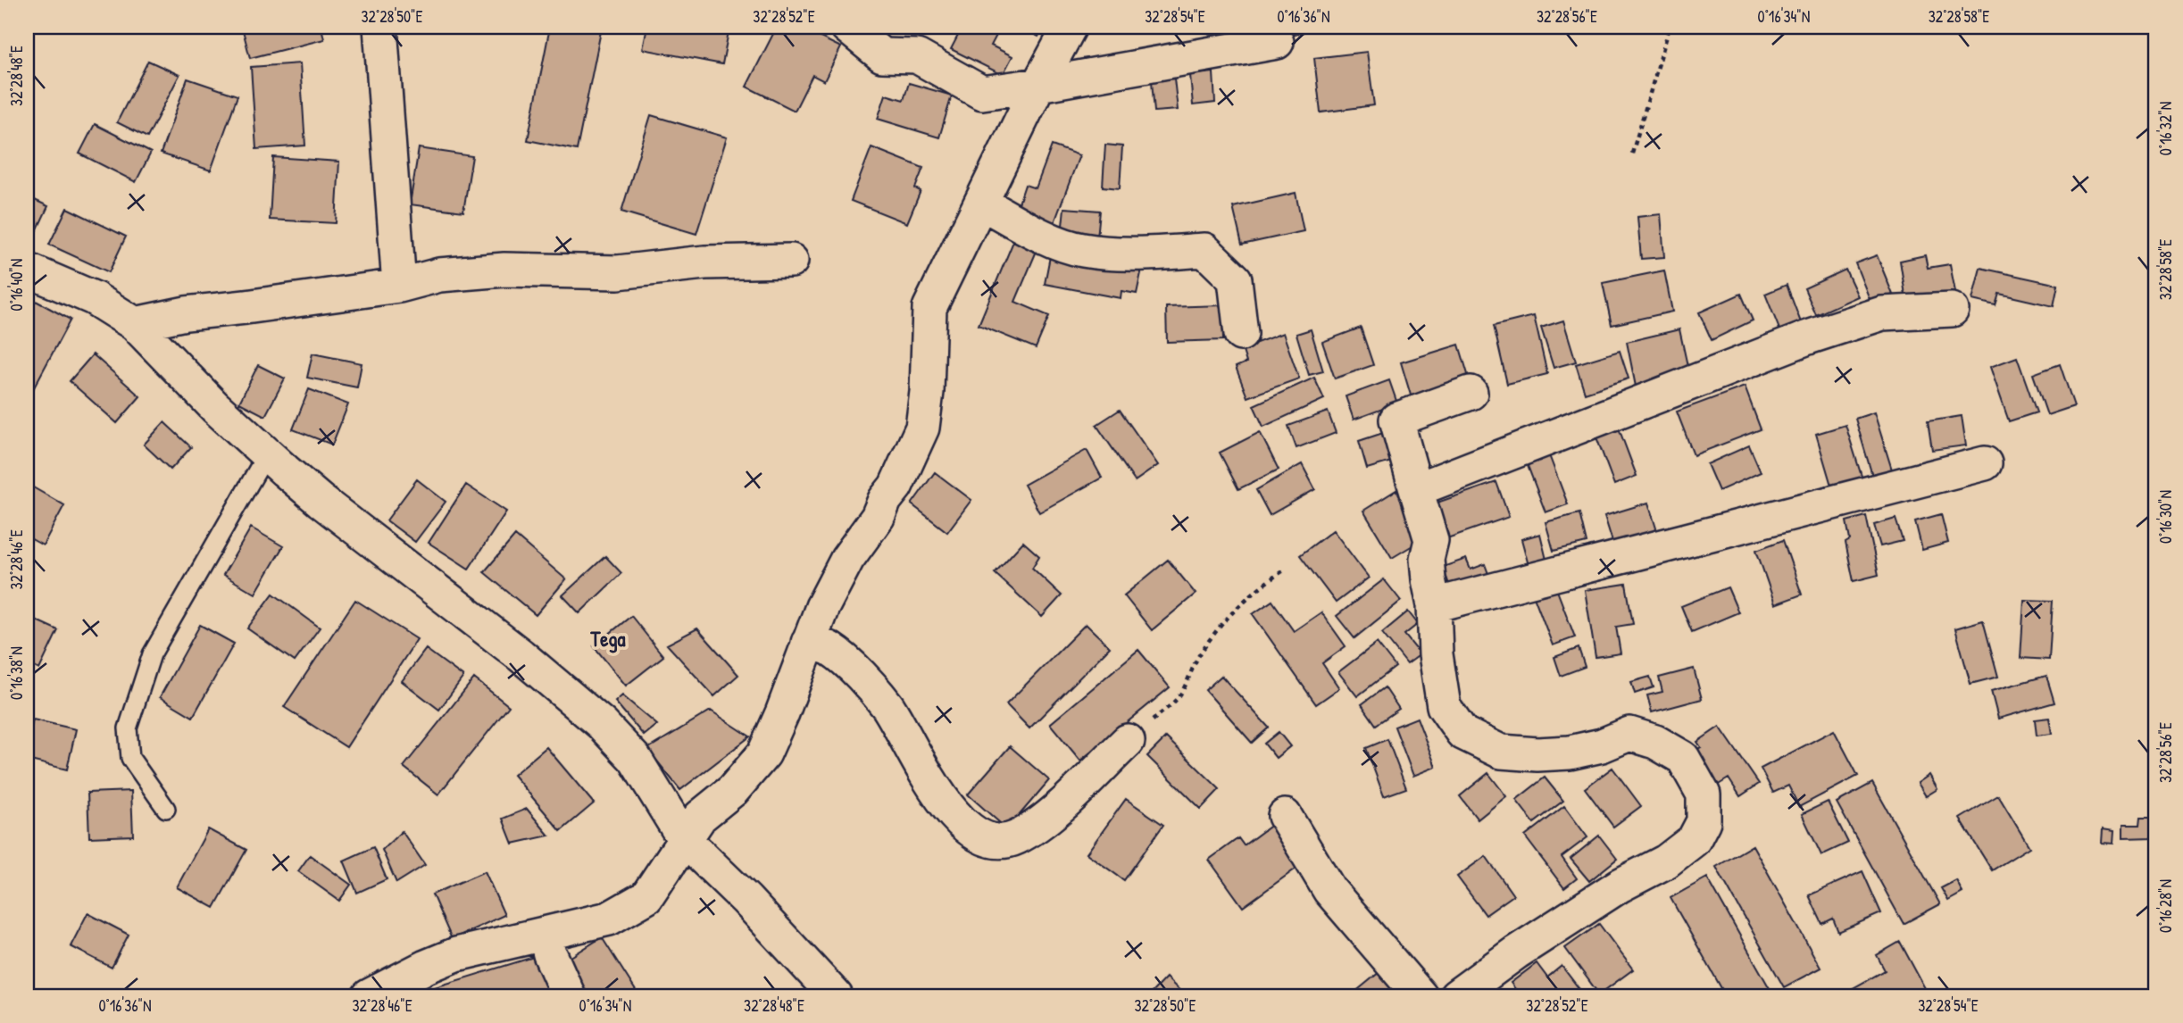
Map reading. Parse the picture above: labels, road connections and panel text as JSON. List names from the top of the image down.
{
  "districts": ["Tega"],
  "coordinates": [
    "32°28'50\"E",
    "32°28'52\"E",
    "32°28'54\"E",
    "0°16'36\"N",
    "32°28'56\"E",
    "0°16'34\"N",
    "32°28'58\"E",
    "32°28'48\"E",
    "0°16'32\"N",
    "0°16'40\"N",
    "0°16'30\"N",
    "32°28'46\"E",
    "0°16'38\"N",
    "0°16'28\"N"
  ]
}
